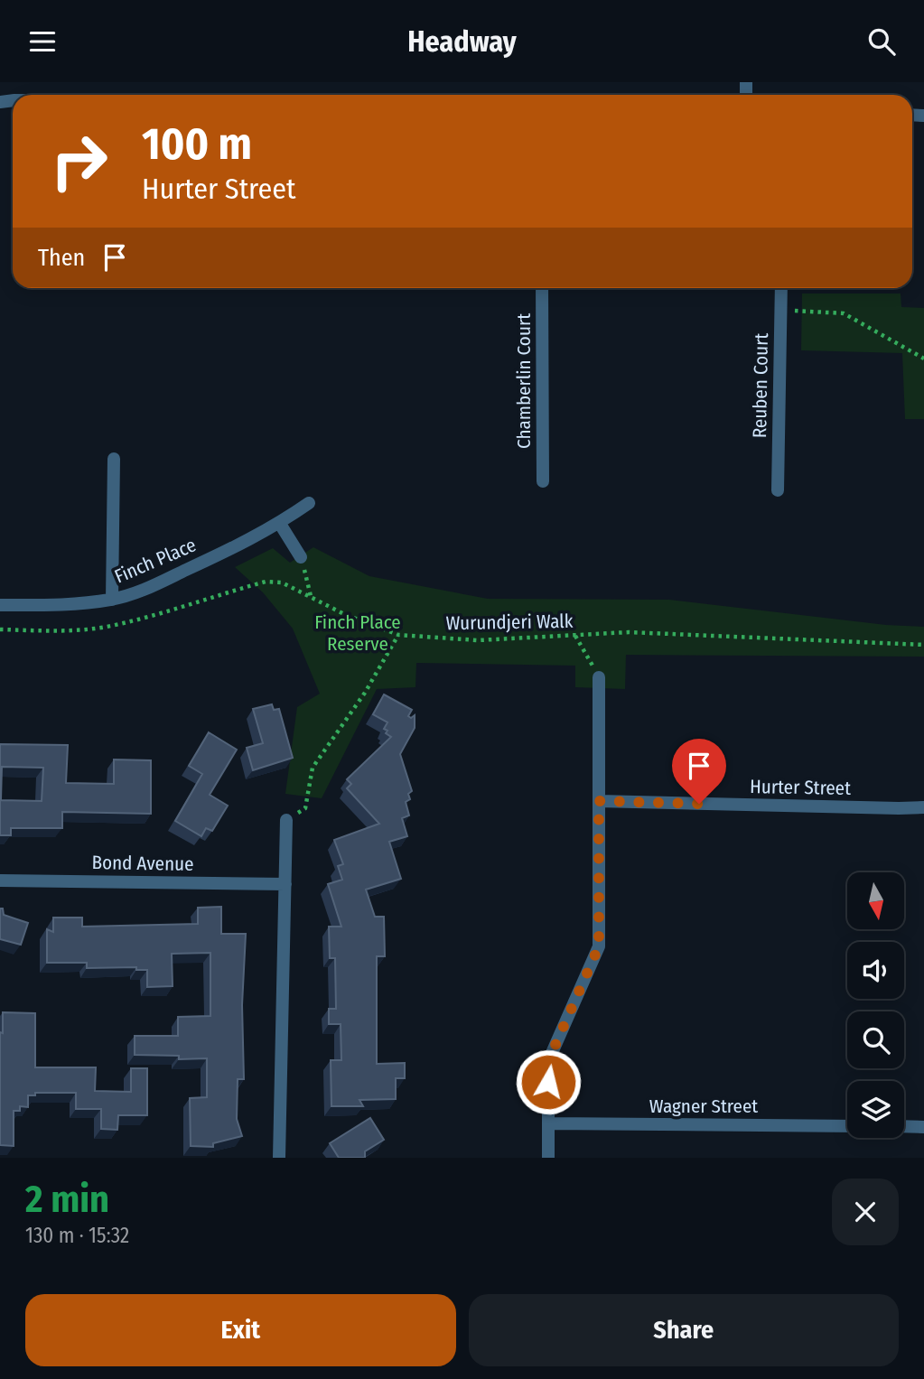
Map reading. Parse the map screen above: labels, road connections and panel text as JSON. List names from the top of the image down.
{
  "streets": {
    "street": [
      "Chamberlin Court",
      "Reuben Court",
      "Finch Place",
      "Hurter Street",
      "Bond Avenue",
      "Wagner Street"
    ],
    "path": ["Wurundjeri Walk"]
  },
  "parks": ["Finch Place Reserve"],
  "north": "bottom",
  "page": {
    "header": "Headway",
    "turn": ["100 m", "Hurter Street"],
    "then": "Then",
    "heading": ["2 min", "130 m · 15:32"],
    "buttons": ["Exit", "Share"]
  }
}
